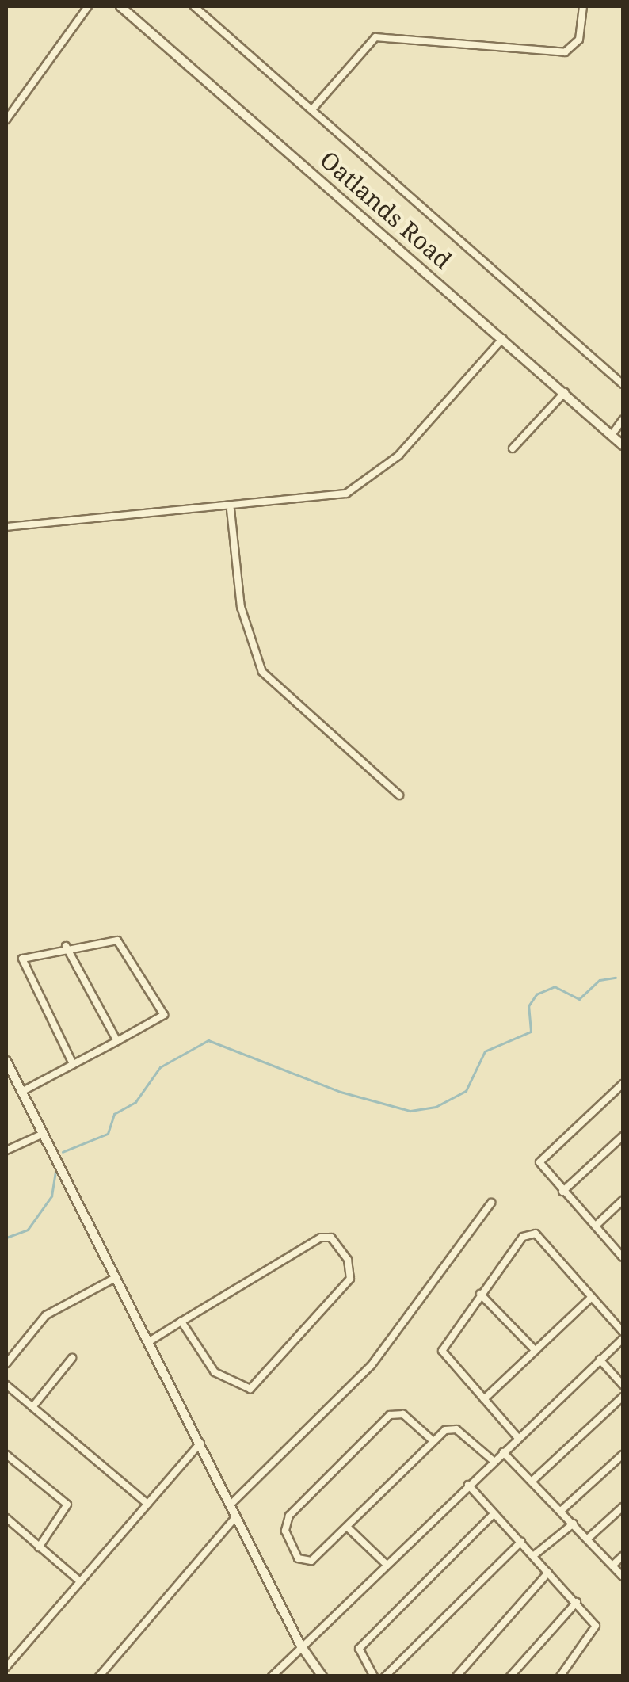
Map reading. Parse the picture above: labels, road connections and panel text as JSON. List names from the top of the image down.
{
  "streets": {
    "street": ["Oatlands Road"]
  }
}
